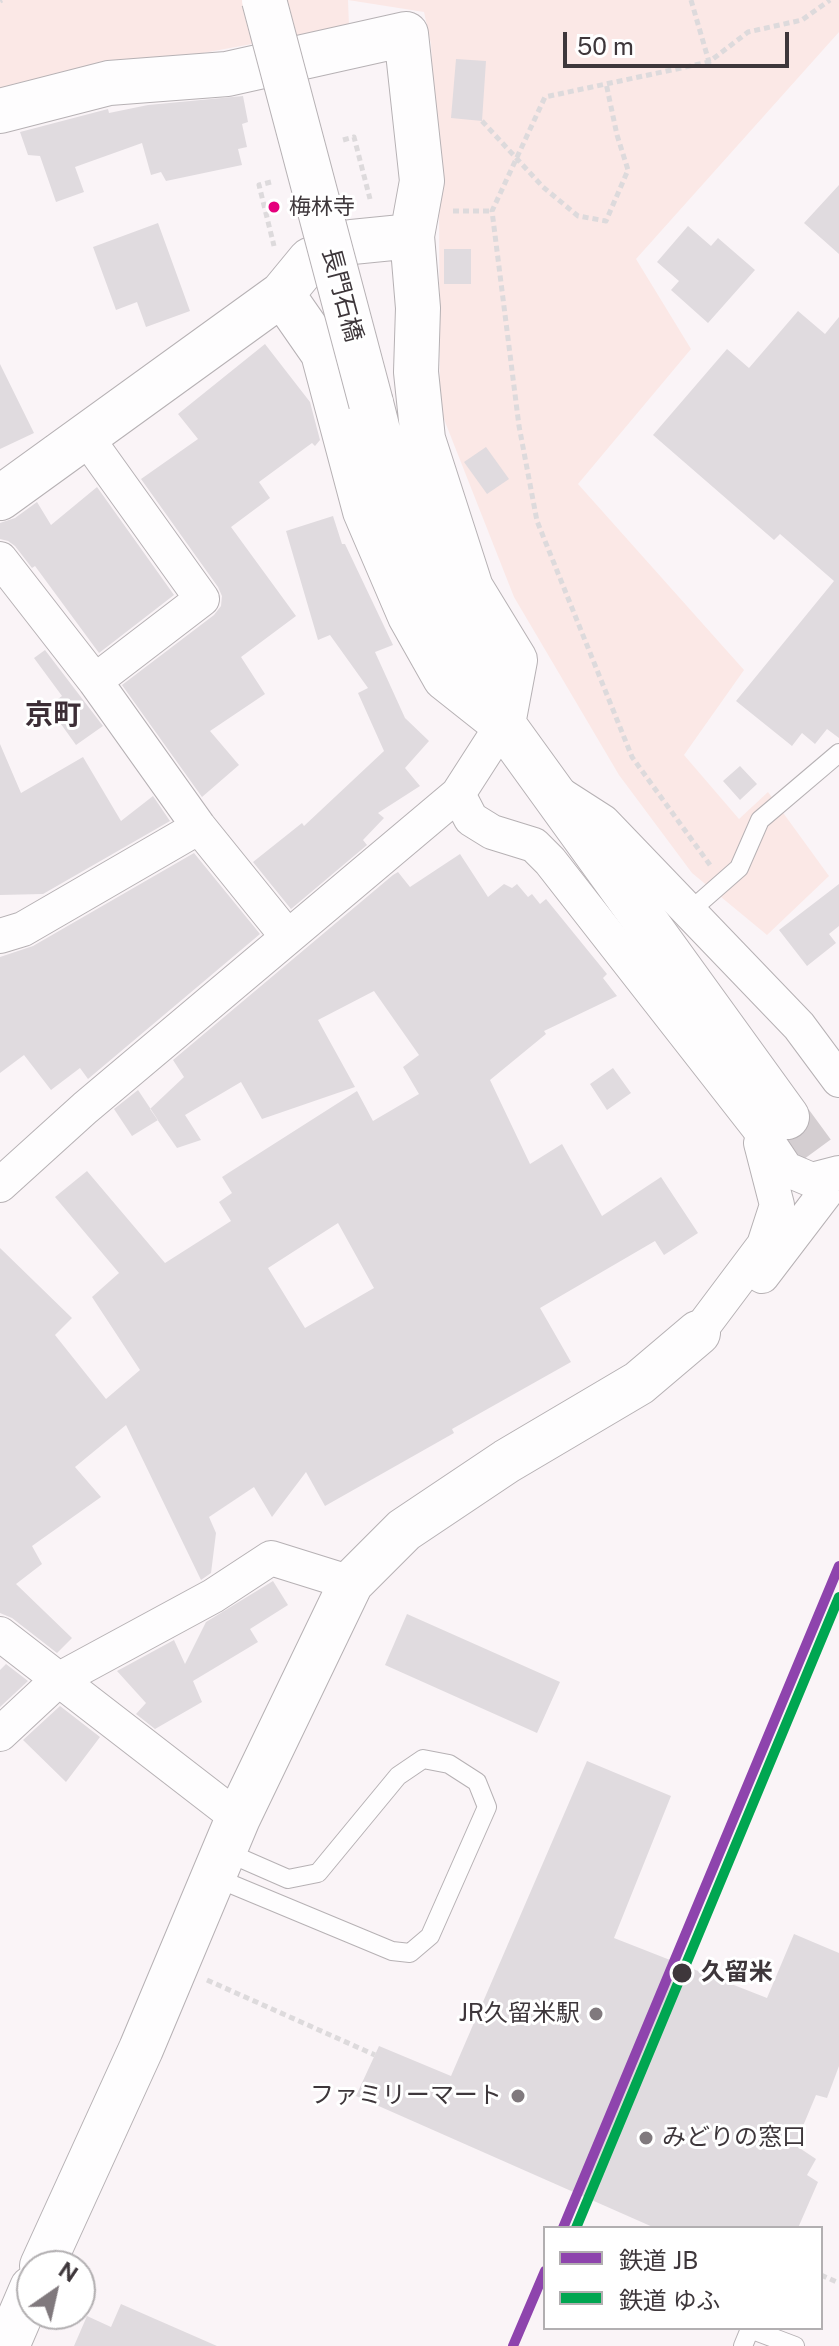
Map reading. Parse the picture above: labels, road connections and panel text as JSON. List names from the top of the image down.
{
  "streets": {
    "street": ["長門石橋"]
  },
  "districts": ["京町"],
  "places": [
    "梅林寺",
    "久留米",
    "JR久留米駅",
    "ファミリーマート",
    "みどりの窓口"
  ],
  "lines": ["rail line JB", "rail line ゆふ"],
  "legend": ["鉄道 JB", "鉄道 ゆふ"],
  "scale_bar": "50 m",
  "north": "top right"
}
